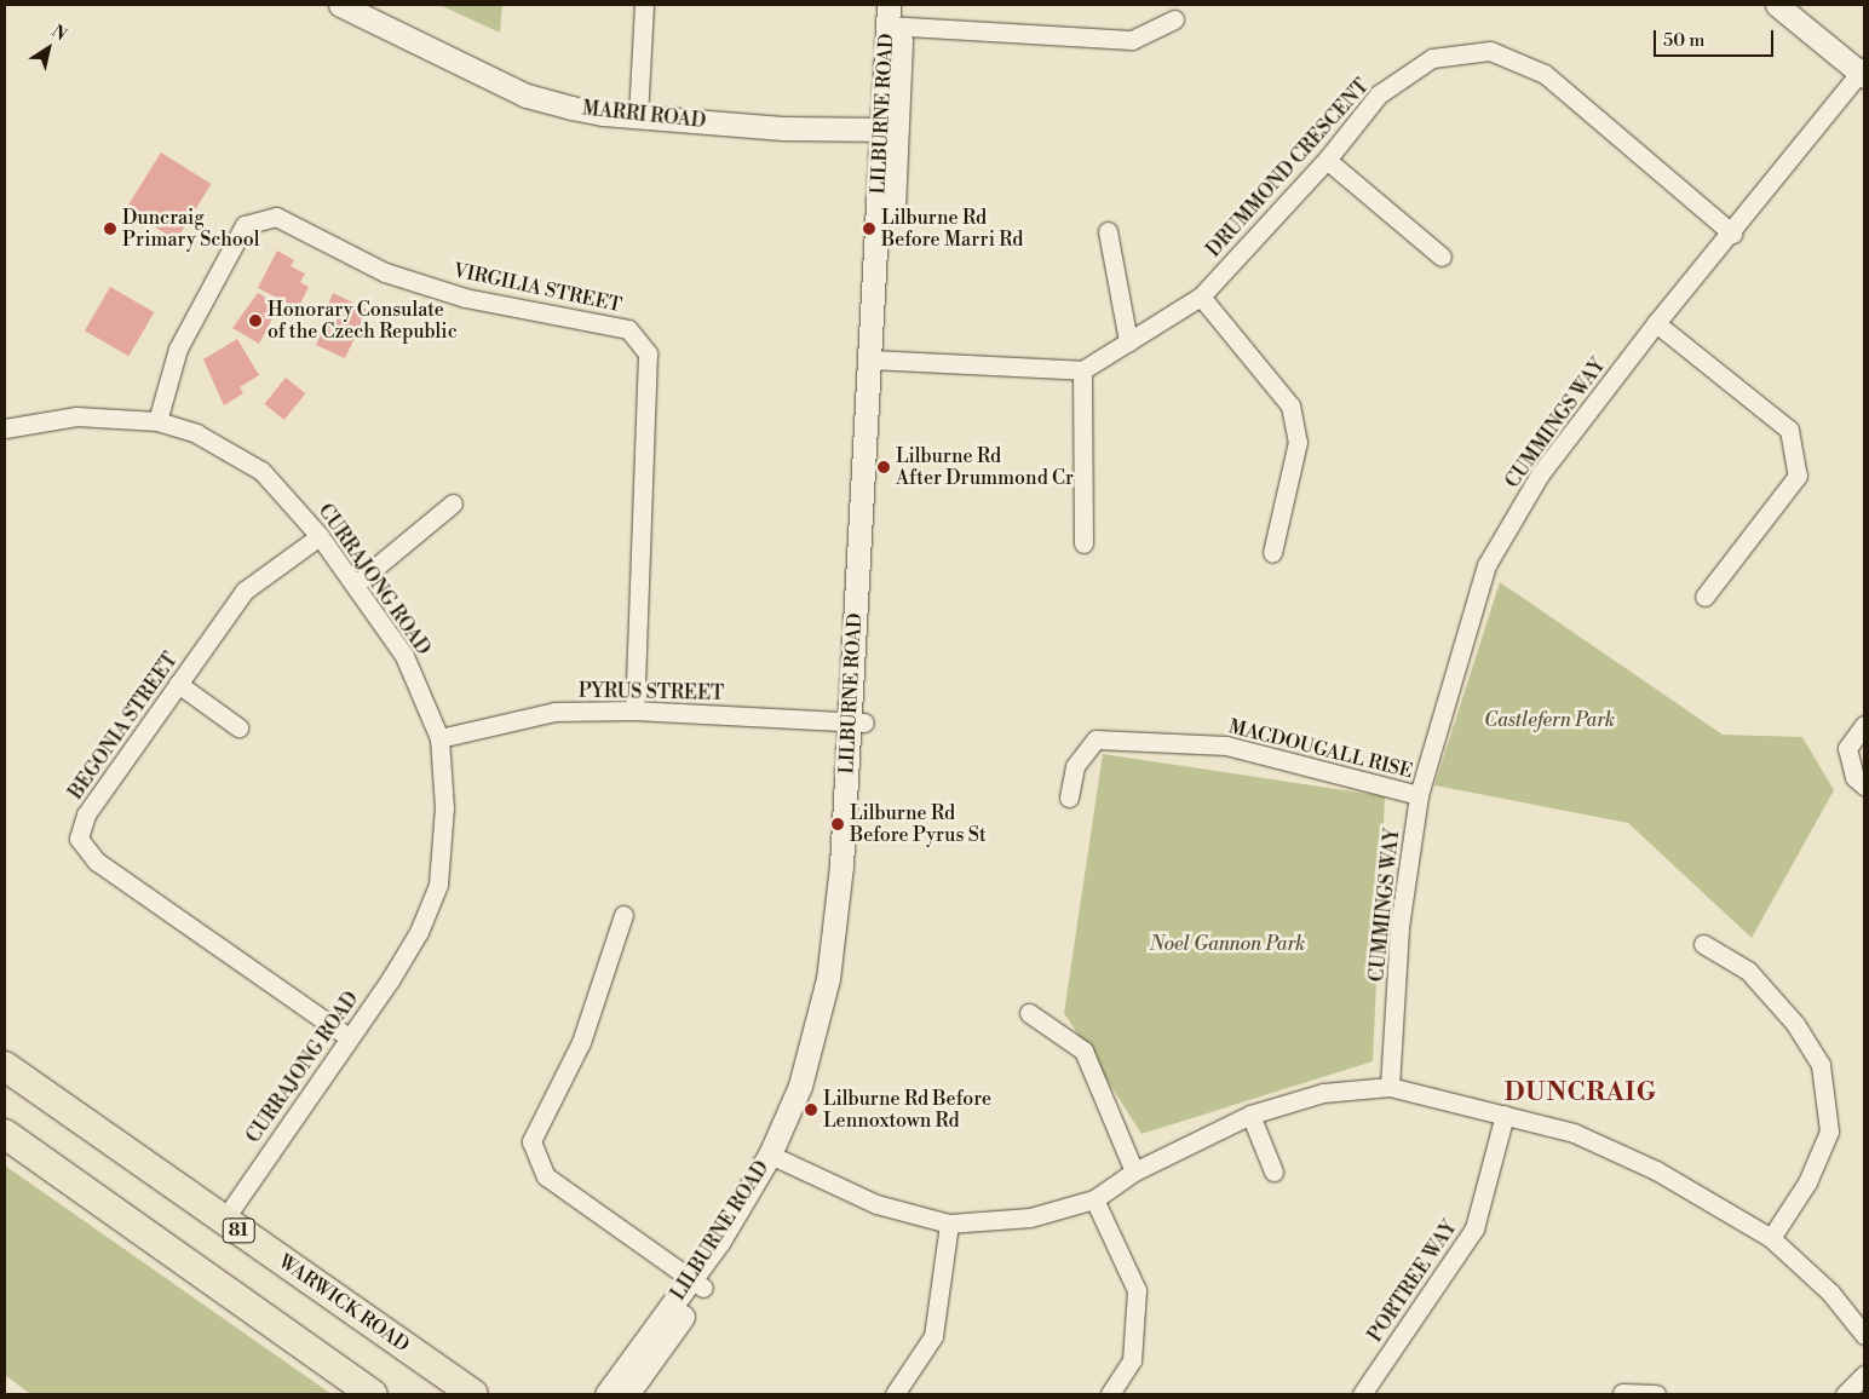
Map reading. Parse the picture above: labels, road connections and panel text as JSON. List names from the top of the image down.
{
  "streets": {
    "main road": ["81", "WARWICK ROAD"],
    "street": [
      "LILBURNE ROAD",
      "MARRI ROAD",
      "DRUMMOND CRESCENT",
      "VIRGILIA STREET",
      "CUMMINGS WAY",
      "CURRAJONG ROAD",
      "PYRUS STREET",
      "BEGONIA STREET",
      "MACDOUGALL RISE",
      "PORTREE WAY"
    ]
  },
  "crossings": [
    ["LILBURNE ROAD", "MARRI ROAD"],
    ["LILBURNE ROAD", "PYRUS STREET"],
    ["DRUMMOND CRESCENT", "CUMMINGS WAY"],
    ["VIRGILIA STREET", "CURRAJONG ROAD"],
    ["VIRGILIA STREET", "PYRUS STREET"],
    ["CUMMINGS WAY", "MACDOUGALL RISE"],
    ["CURRAJONG ROAD", "PYRUS STREET"],
    ["CURRAJONG ROAD", "BEGONIA STREET"],
    ["CURRAJONG ROAD", "WARWICK ROAD"]
  ],
  "districts": ["DUNCRAIG"],
  "parks": ["Castlefern Park", "Noel Gannon Park"],
  "places": [
    "Duncraig Primary School",
    "Lilburne Rd Before Marri Rd",
    "Honorary Consulate of the Czech Republic",
    "Lilburne Rd After Drummond Cr",
    "Lilburne Rd Before Pyrus St",
    "Lilburne Rd Before Lennoxtown Rd"
  ],
  "scale_bar": "50 m",
  "north": "top right"
}
